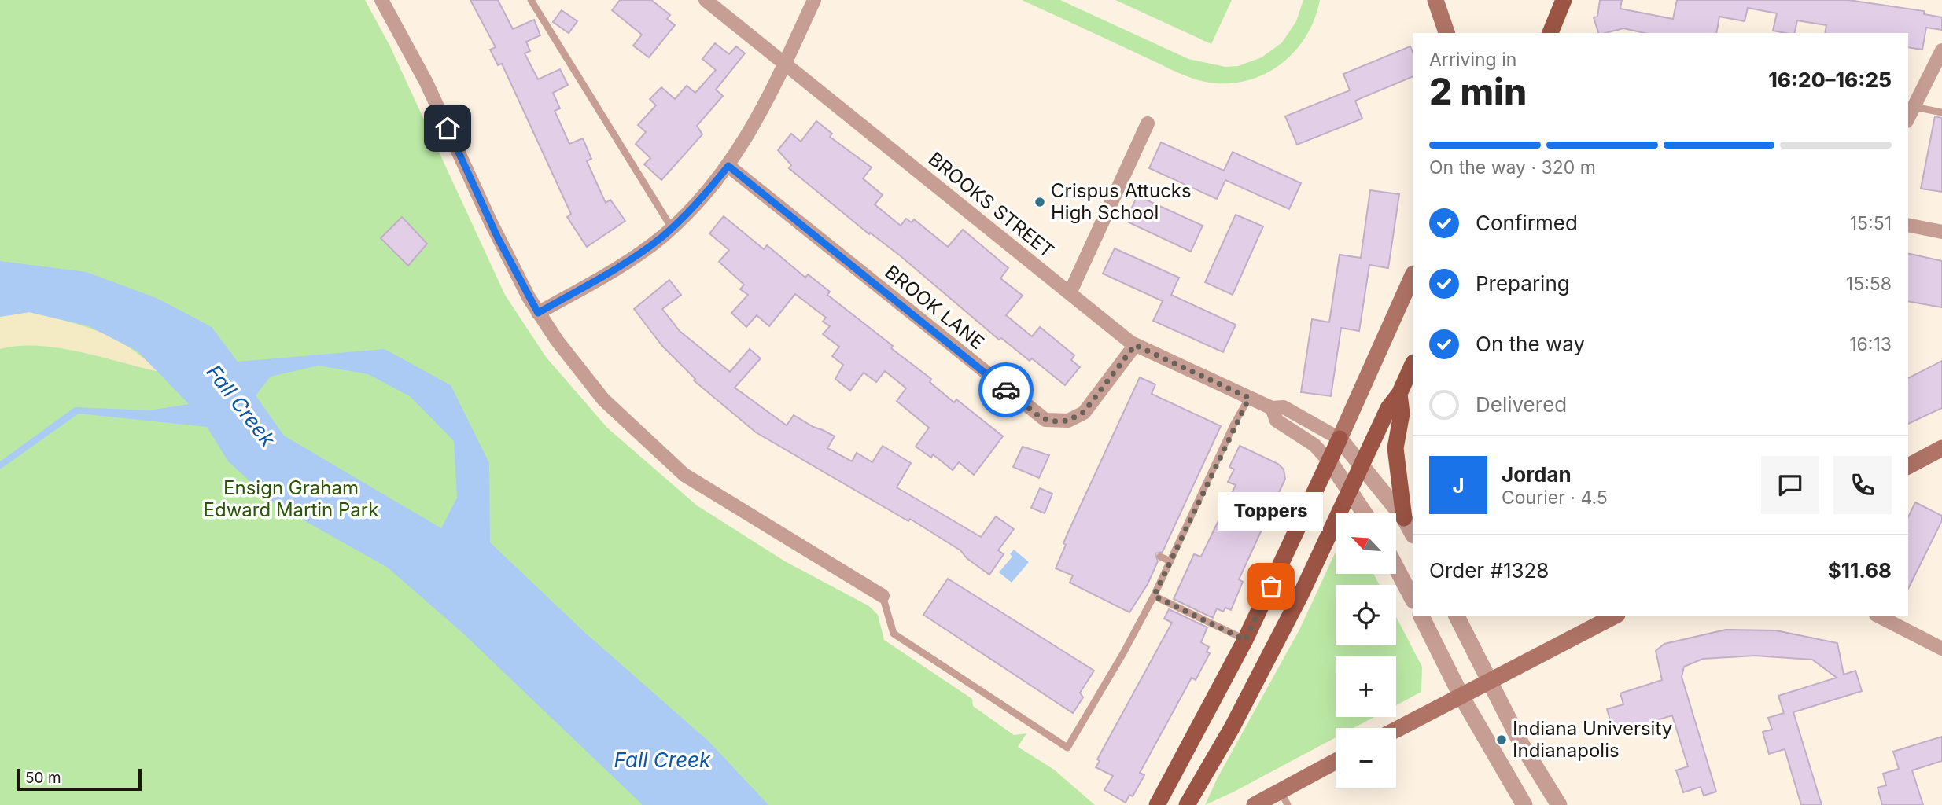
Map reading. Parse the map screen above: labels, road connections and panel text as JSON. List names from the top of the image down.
{
  "streets": {
    "street": ["BROOKS STREET", "BROOK LANE"]
  },
  "crossings": [
    ["BROOKS STREET", "BROOK LANE"]
  ],
  "water": ["Fall Creek"],
  "parks": ["Ensign Graham Edward Martin Park"],
  "places": ["Crispus Attucks High School", "Toppers", "Indiana University Indianapolis"],
  "scale_bar": "50 m",
  "north": "top left",
  "page": {
    "heading": ["2 min", "Arriving in", "16:20–16:25"],
    "panel": [
      "Jordan",
      "Courier · 4.5",
      "Order #1328",
      "$11.68"
    ],
    "bar": "On the way · 320 m",
    "list": [
      ["Confirmed", "15:51"],
      ["Preparing", "15:58"],
      ["On the way", "16:13"],
      "Delivered"
    ],
    "round": "J",
    "bubble": "Toppers",
    "map_buttons": ["+", "−"],
    "scale": "50 m"
  }
}
